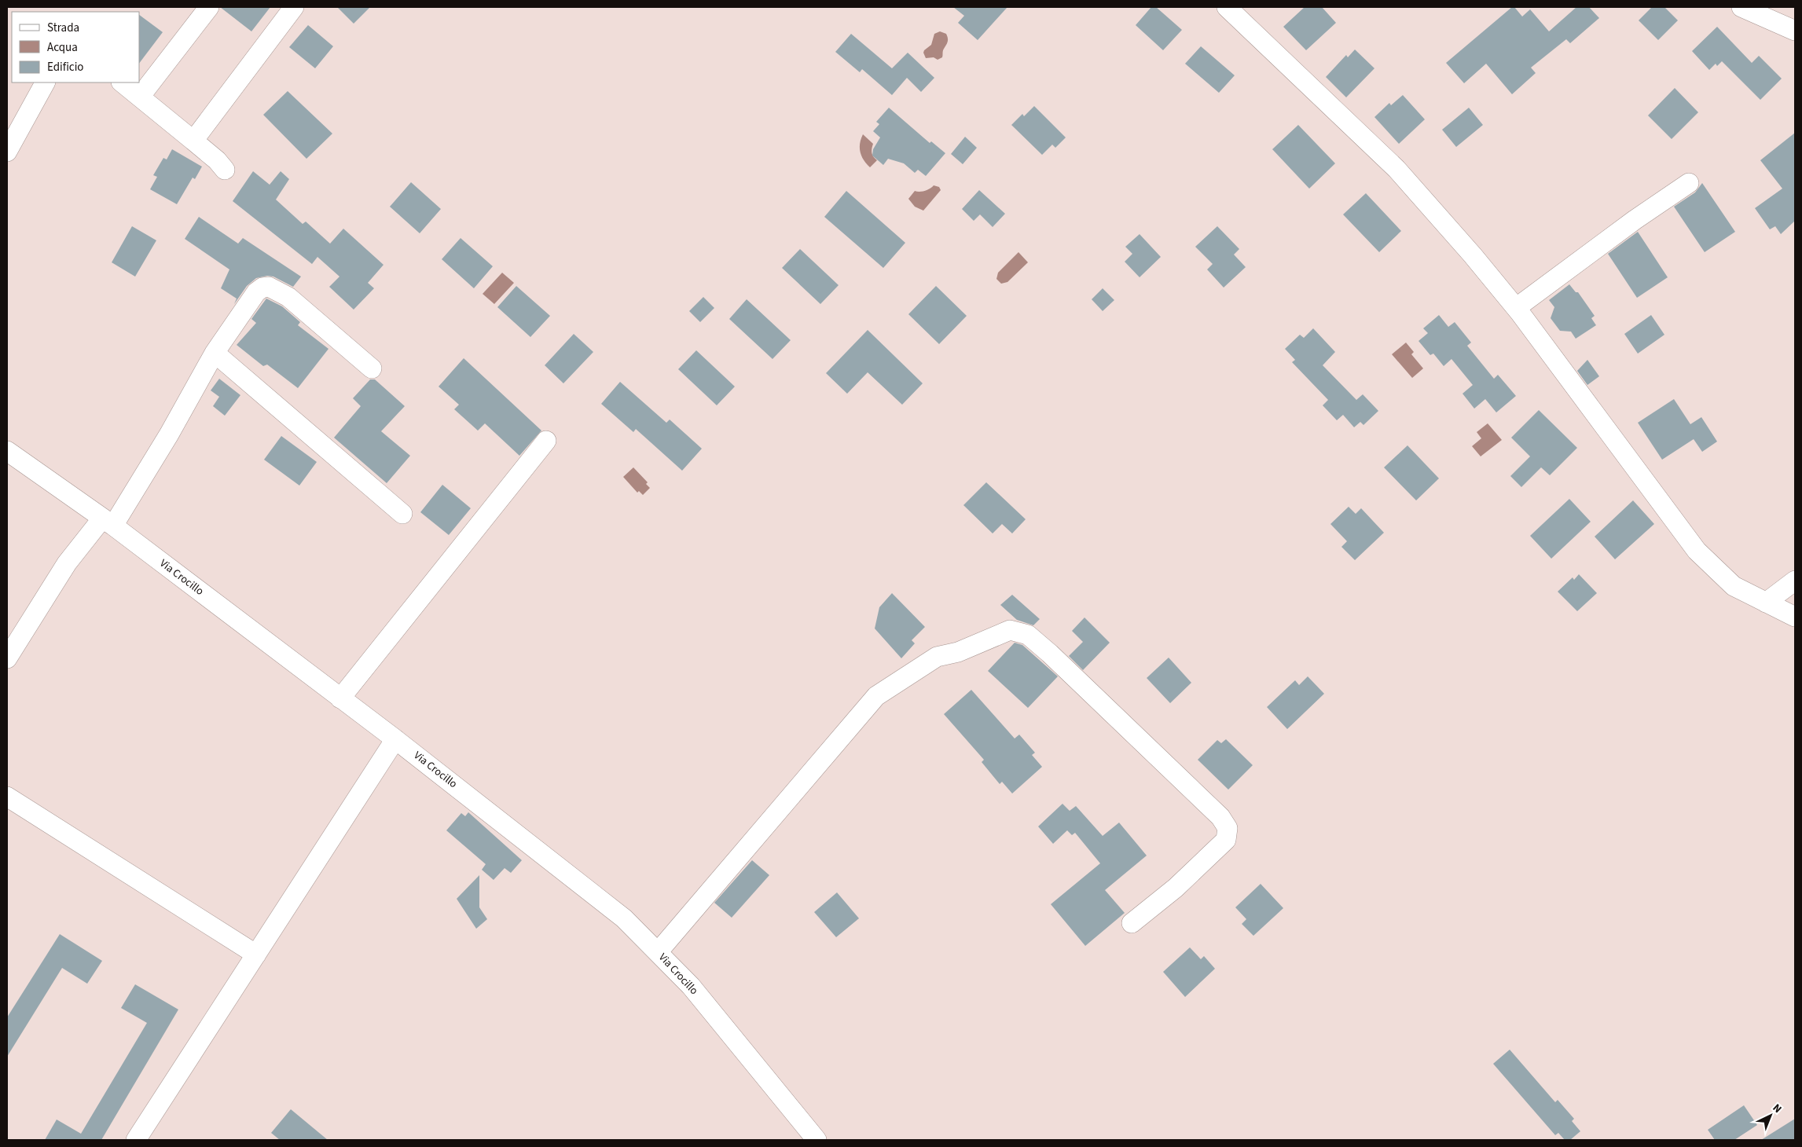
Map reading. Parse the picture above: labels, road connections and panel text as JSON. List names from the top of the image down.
{
  "streets": {
    "street": ["Via Crocillo"]
  },
  "legend": ["Strada", "Acqua", "Edificio"],
  "north": "top right"
}
